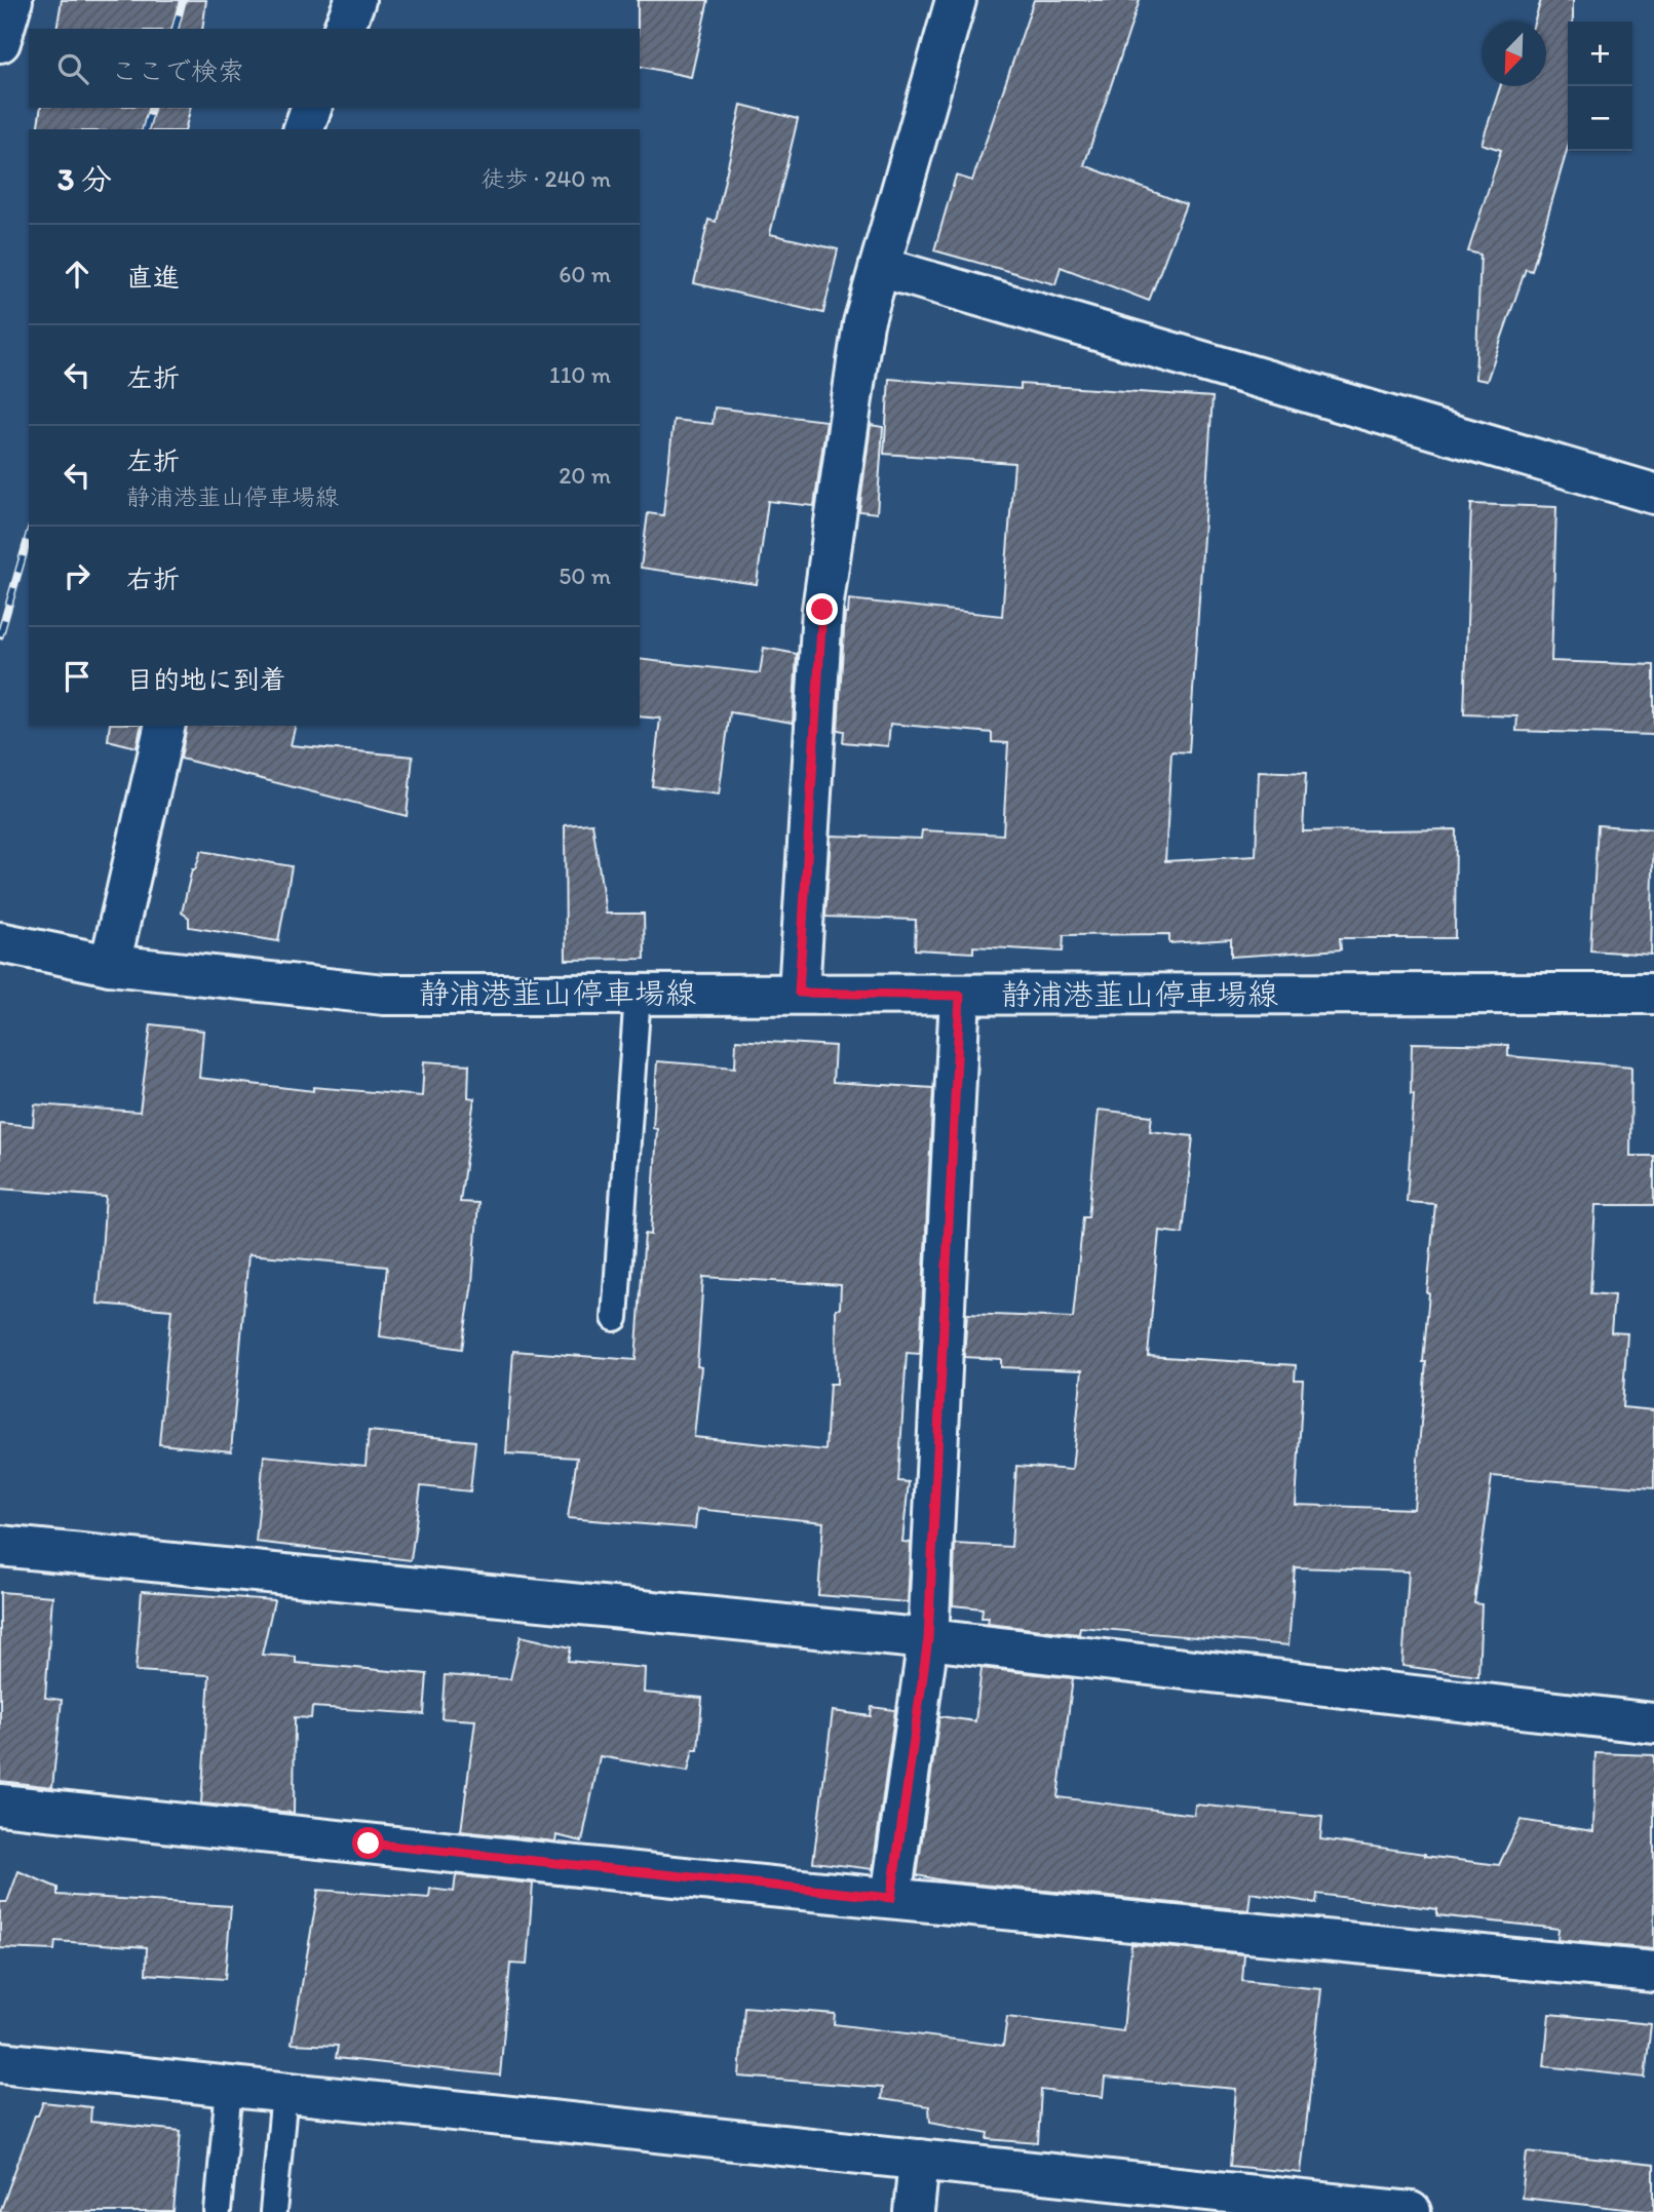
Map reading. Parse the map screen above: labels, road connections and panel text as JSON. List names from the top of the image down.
{
  "streets": {
    "street": ["静浦港韮山停車場線"]
  },
  "north": "bottom left",
  "page": {
    "map_buttons": ["+", "−"],
    "search": "ここで検索",
    "heading": ["3 分", "徒歩 · 240 m"],
    "list": [
      ["直進", "60 m"],
      ["左折", "110 m"],
      ["左折", "静浦港韮山停車場線", "20 m"],
      ["右折", "50 m"],
      "目的地に到着"
    ]
  }
}
